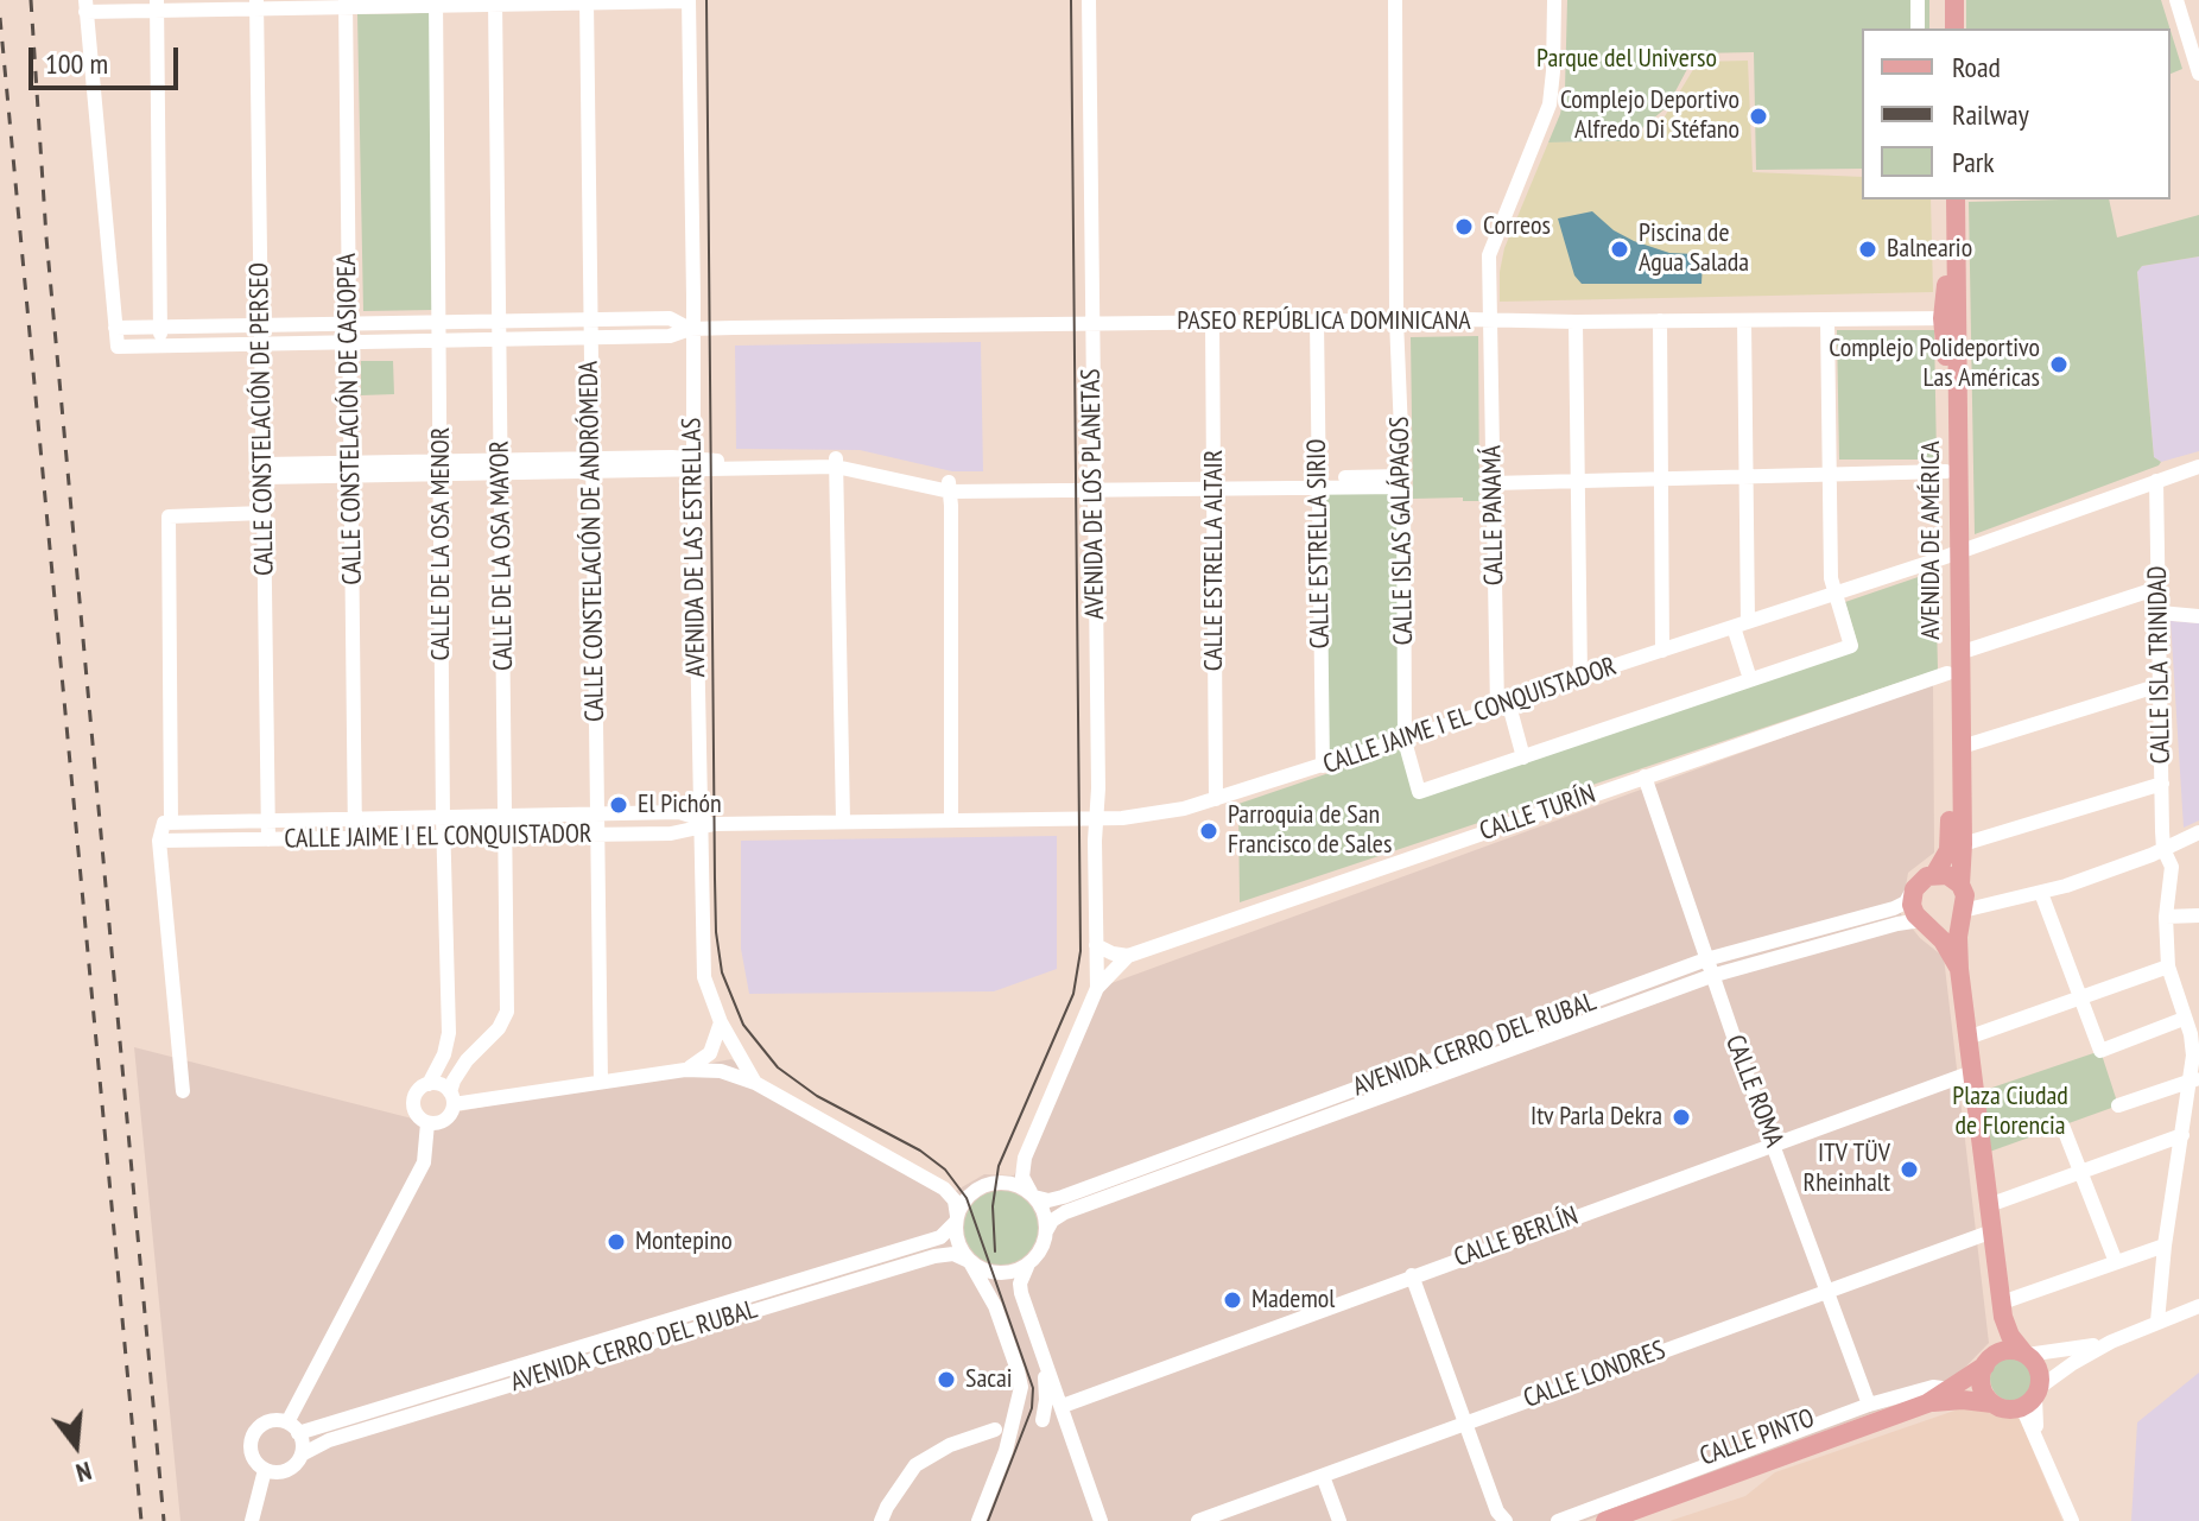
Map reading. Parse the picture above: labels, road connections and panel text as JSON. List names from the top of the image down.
{
  "streets": {
    "main road": ["AVENIDA DE AMÉRICA", "CALLE PINTO"],
    "street": [
      "PASEO REPÚBLICA DOMINICANA",
      "CALLE CONSTELACIÓN DE PERSEO",
      "CALLE CONSTELACIÓN DE CASIOPEA",
      "AVENIDA DE LOS PLANETAS",
      "CALLE PANAMÁ",
      "CALLE ISLAS GALÁPAGOS",
      "CALLE CONSTELACIÓN DE ANDRÓMEDA",
      "CALLE DE LA OSA MENOR",
      "CALLE ESTRELLA SIRIO",
      "AVENIDA DE LAS ESTRELLAS",
      "CALLE DE LA OSA MAYOR",
      "CALLE ESTRELLA ALTAIR",
      "CALLE ISLA TRINIDAD",
      "CALLE JAIME I EL CONQUISTADOR",
      "CALLE TURÍN",
      "AVENIDA CERRO DEL RUBAL",
      "CALLE ROMA",
      "CALLE BERLÍN",
      "CALLE LONDRES"
    ]
  },
  "crossings": [
    ["PASEO REPÚBLICA DOMINICANA", "CALLE CONSTELACIÓN DE PERSEO"],
    ["PASEO REPÚBLICA DOMINICANA", "CALLE CONSTELACIÓN DE CASIOPEA"],
    ["PASEO REPÚBLICA DOMINICANA", "AVENIDA DE LOS PLANETAS"],
    ["PASEO REPÚBLICA DOMINICANA", "CALLE PANAMÁ"],
    ["PASEO REPÚBLICA DOMINICANA", "CALLE ISLAS GALÁPAGOS"],
    ["PASEO REPÚBLICA DOMINICANA", "AVENIDA DE AMÉRICA"],
    ["PASEO REPÚBLICA DOMINICANA", "CALLE CONSTELACIÓN DE ANDRÓMEDA"],
    ["PASEO REPÚBLICA DOMINICANA", "CALLE DE LA OSA MENOR"],
    ["PASEO REPÚBLICA DOMINICANA", "CALLE ESTRELLA SIRIO"],
    ["PASEO REPÚBLICA DOMINICANA", "AVENIDA DE LAS ESTRELLAS"],
    ["PASEO REPÚBLICA DOMINICANA", "CALLE DE LA OSA MAYOR"],
    ["PASEO REPÚBLICA DOMINICANA", "CALLE ESTRELLA ALTAIR"],
    ["CALLE CONSTELACIÓN DE PERSEO", "CALLE JAIME I EL CONQUISTADOR"],
    ["CALLE CONSTELACIÓN DE CASIOPEA", "CALLE JAIME I EL CONQUISTADOR"],
    ["AVENIDA DE LOS PLANETAS", "CALLE JAIME I EL CONQUISTADOR"],
    ["AVENIDA DE LOS PLANETAS", "CALLE TURÍN"],
    ["CALLE PANAMÁ", "CALLE ISLAS GALÁPAGOS"],
    ["CALLE PANAMÁ", "CALLE JAIME I EL CONQUISTADOR"],
    ["CALLE ISLAS GALÁPAGOS", "CALLE JAIME I EL CONQUISTADOR"],
    ["AVENIDA DE AMÉRICA", "CALLE JAIME I EL CONQUISTADOR"],
    ["AVENIDA DE AMÉRICA", "CALLE TURÍN"],
    ["AVENIDA DE AMÉRICA", "AVENIDA CERRO DEL RUBAL"],
    ["CALLE CONSTELACIÓN DE ANDRÓMEDA", "CALLE JAIME I EL CONQUISTADOR"],
    ["CALLE DE LA OSA MENOR", "CALLE DE LA OSA MAYOR"],
    ["CALLE DE LA OSA MENOR", "CALLE JAIME I EL CONQUISTADOR"],
    ["CALLE ESTRELLA SIRIO", "CALLE JAIME I EL CONQUISTADOR"],
    ["AVENIDA DE LAS ESTRELLAS", "CALLE JAIME I EL CONQUISTADOR"],
    ["CALLE DE LA OSA MAYOR", "CALLE JAIME I EL CONQUISTADOR"],
    ["CALLE ESTRELLA ALTAIR", "CALLE JAIME I EL CONQUISTADOR"],
    ["CALLE ISLA TRINIDAD", "CALLE JAIME I EL CONQUISTADOR"],
    ["CALLE TURÍN", "AVENIDA CERRO DEL RUBAL"],
    ["CALLE TURÍN", "CALLE ROMA"],
    ["AVENIDA CERRO DEL RUBAL", "CALLE ROMA"],
    ["CALLE ROMA", "CALLE BERLÍN"],
    ["CALLE ROMA", "CALLE LONDRES"]
  ],
  "parks": ["Parque del Universo", "Plaza Ciudad de Florencia"],
  "places": [
    "Complejo Deportivo Alfredo Di Stéfano",
    "Correos",
    "Piscina de Agua Salada",
    "Balneario",
    "Complejo Polideportivo Las Américas",
    "El Pichón",
    "Parroquia de San Francisco de Sales",
    "Itv Parla Dekra",
    "ITV TÜV Rheinhalt",
    "Montepino",
    "Mademol",
    "Sacai"
  ],
  "legend": ["Road", "Railway", "Park"],
  "scale_bar": "100 m",
  "north": "bottom"
}
